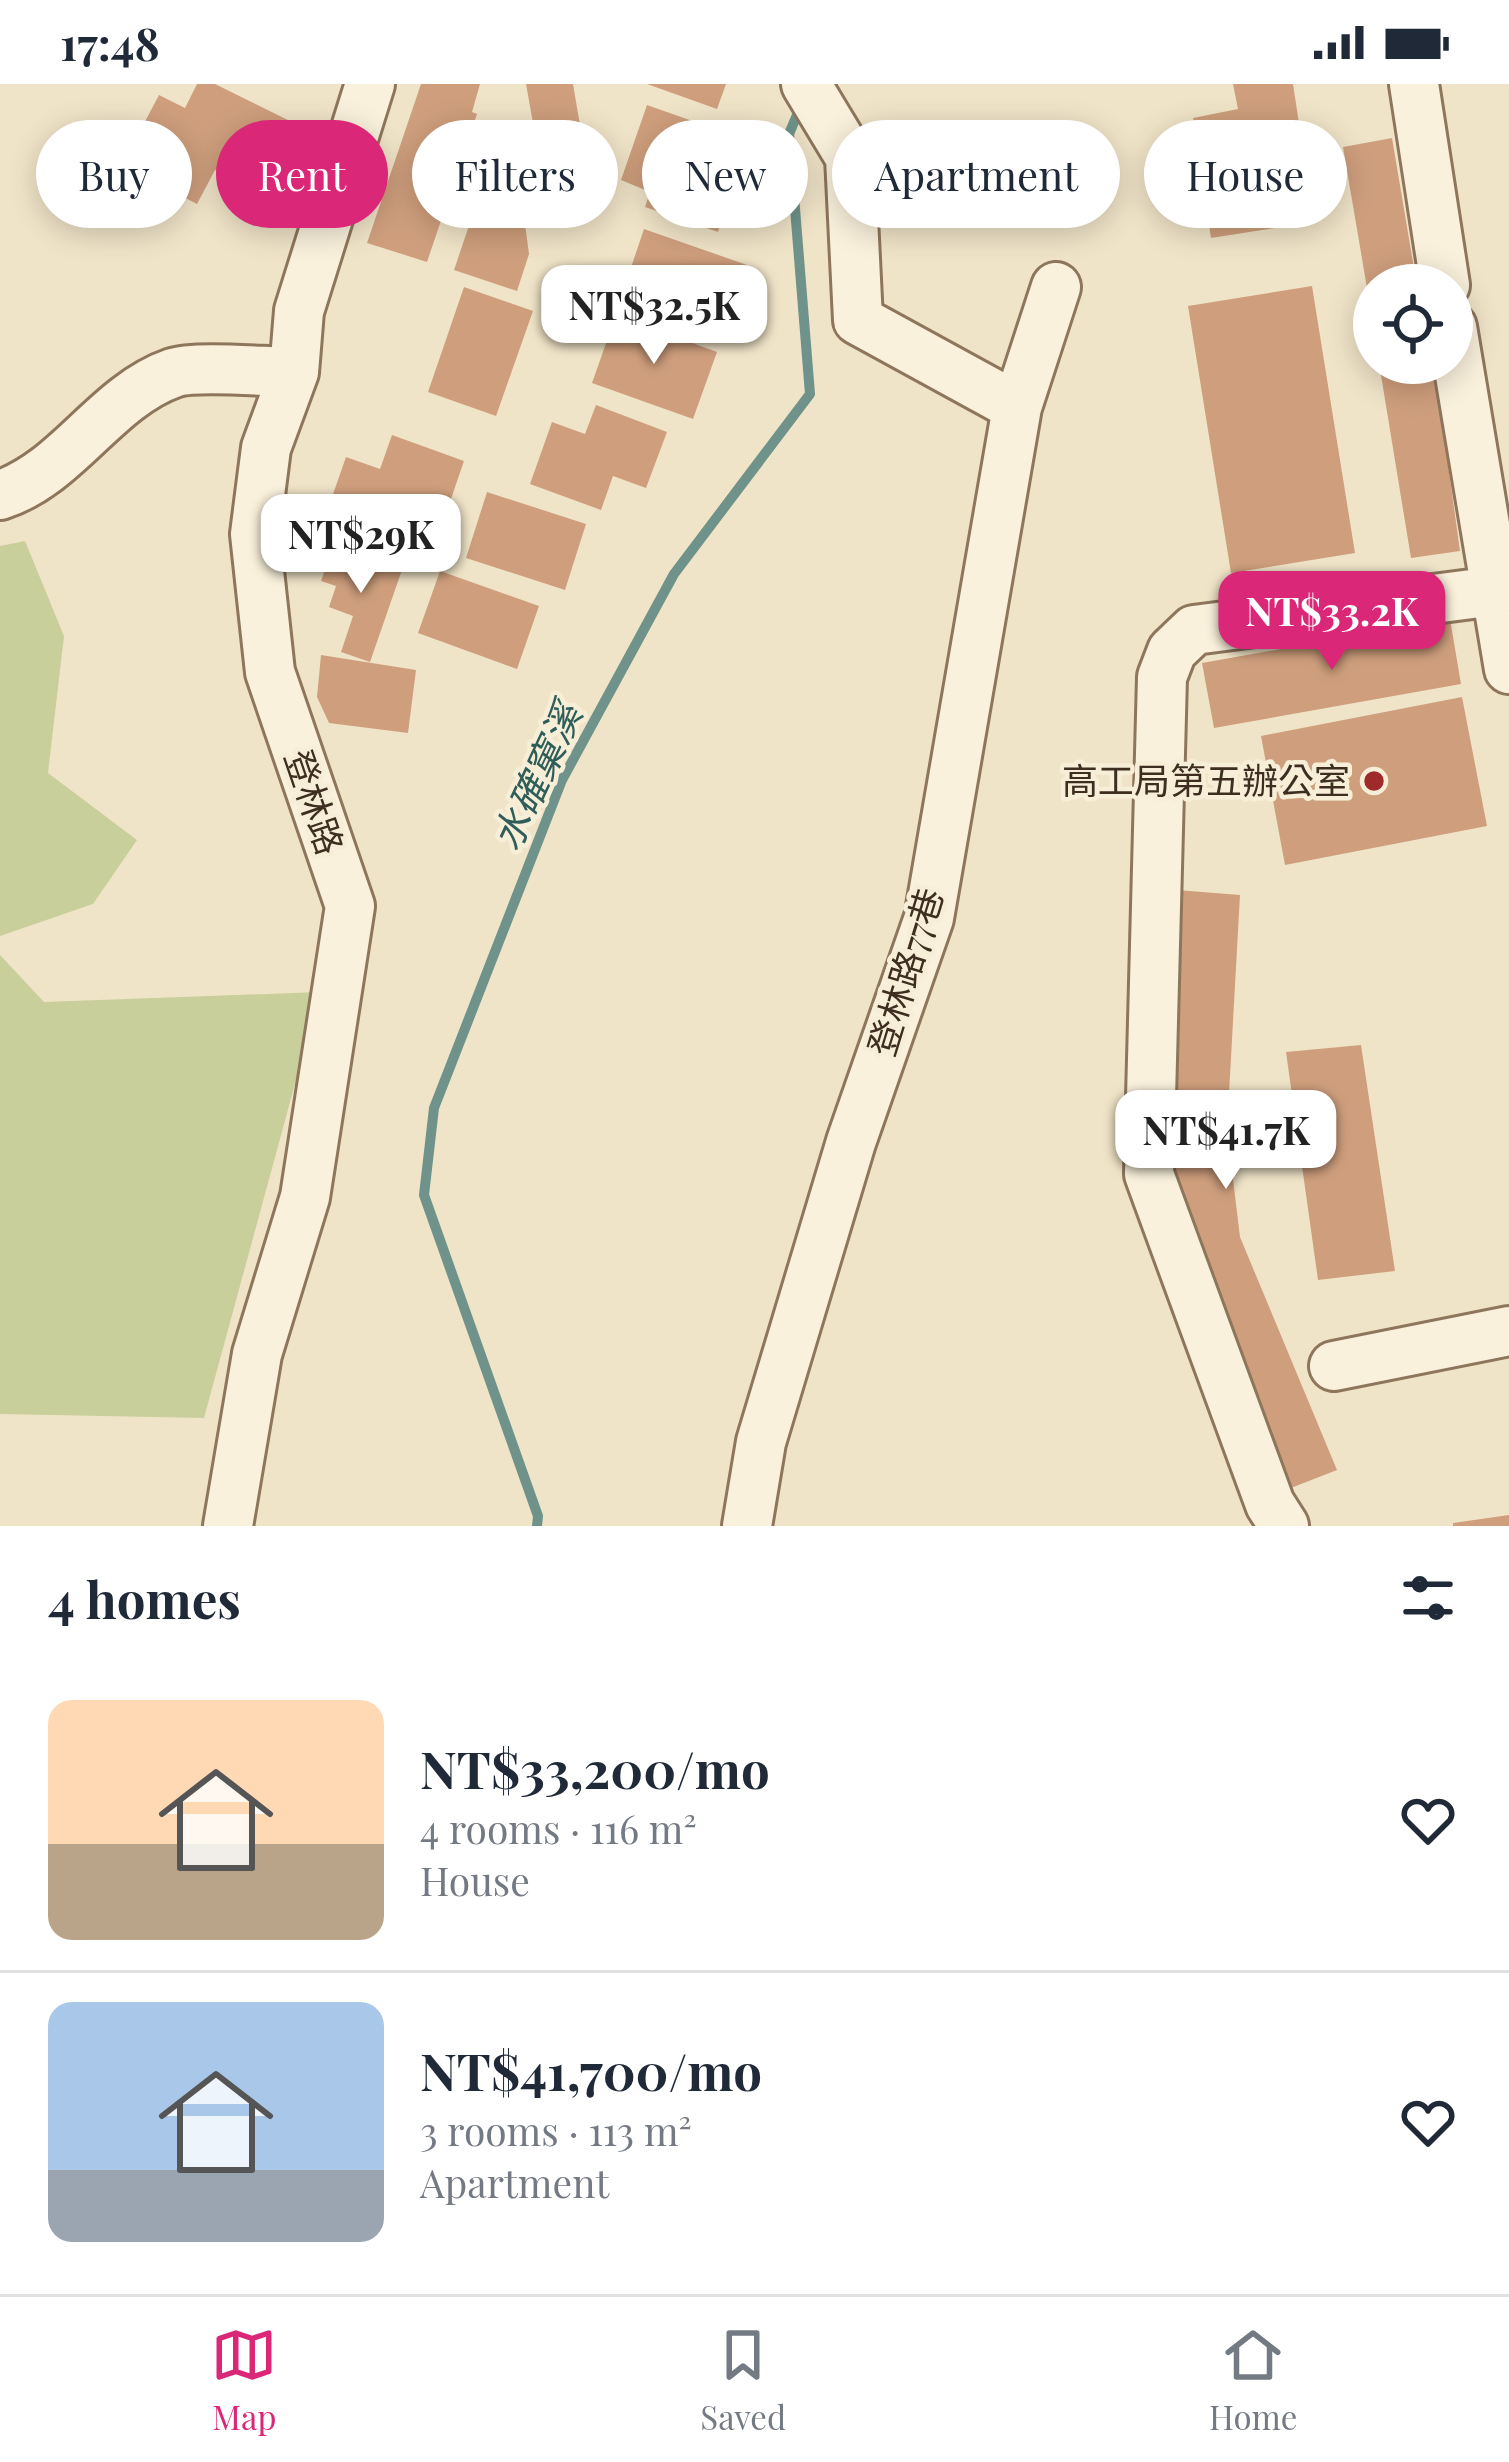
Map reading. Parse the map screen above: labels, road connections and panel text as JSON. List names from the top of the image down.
{
  "streets": {
    "street": ["登林路", "登林路77巷"]
  },
  "water": ["水確窠溪"],
  "places": ["高工局第五辦公室"],
  "page": {
    "status": "17:48",
    "chip": [
      "Buy",
      "Rent",
      "Filters",
      "New",
      "Apartment",
      "House"
    ],
    "price": [
      "NT$32.5K",
      "NT$29K",
      "NT$33.2K",
      "NT$41.7K"
    ],
    "heading": "4 homes",
    "list": [
      {
        "name": "NT$33,200/mo",
        "note": "4 rooms · 116 m² · House"
      },
      {
        "name": "NT$41,700/mo",
        "note": "3 rooms · 113 m² · Apartment"
      }
    ],
    "tabs": ["Map", "Saved", "Home"]
  }
}
